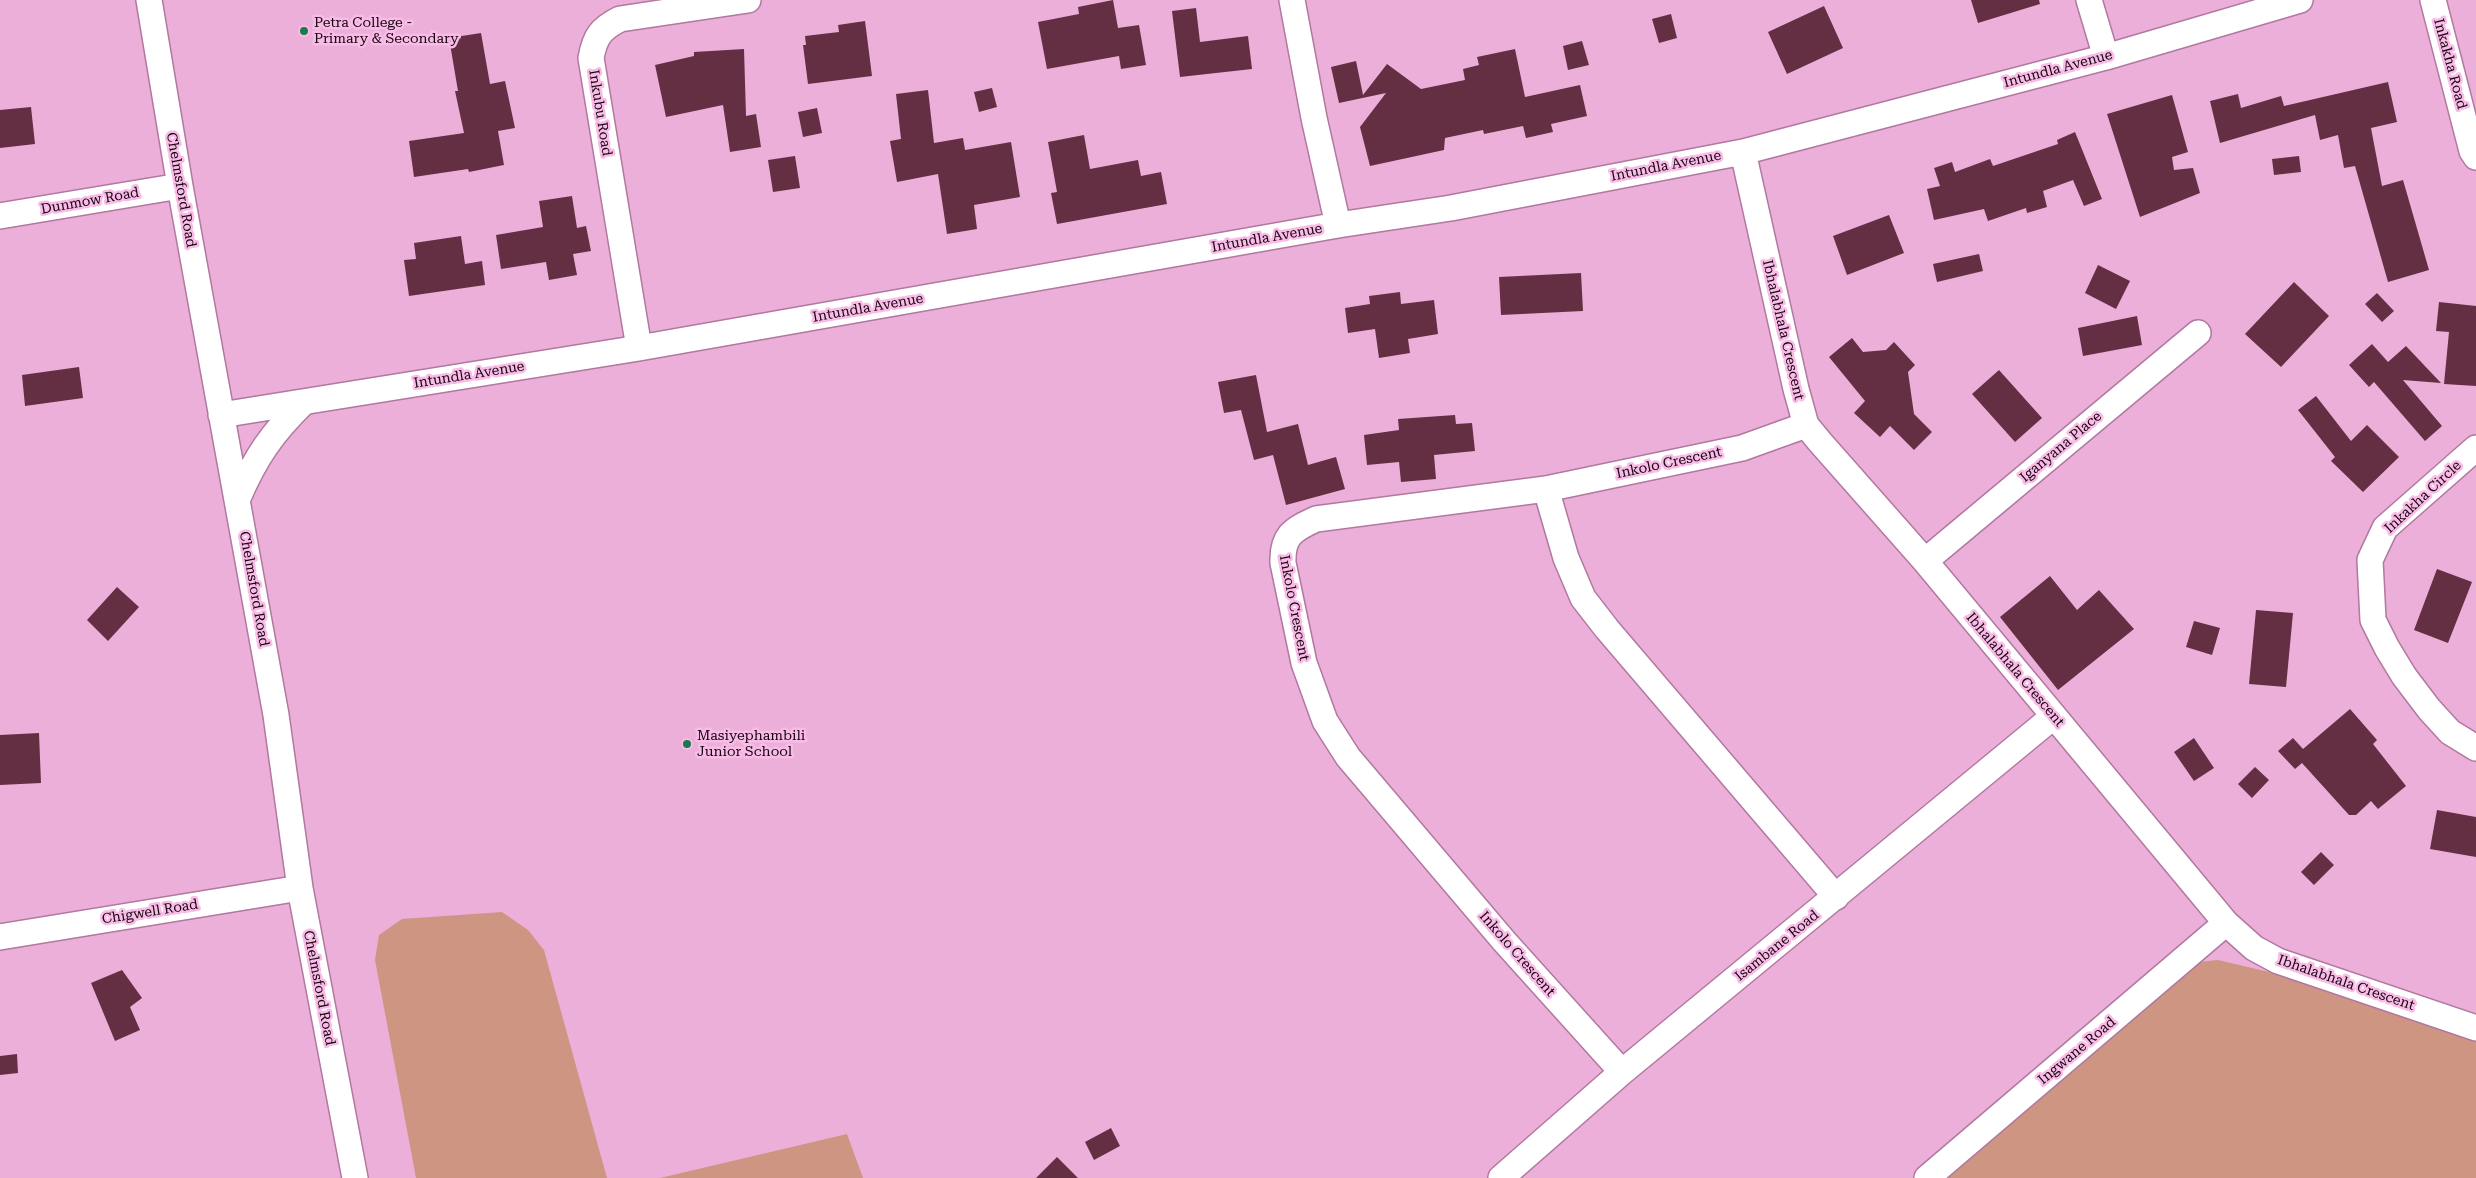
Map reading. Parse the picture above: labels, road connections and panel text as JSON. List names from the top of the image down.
{
  "streets": {
    "street": [
      "Inkakha Road",
      "Intundla Avenue",
      "Inkubu Road",
      "Chelmsford Road",
      "Dunmow Road",
      "Ibhalabhala Crescent",
      "Iganyana Place",
      "Inkolo Crescent",
      "Inkakha Circle",
      "Chigwell Road",
      "Isambane Road",
      "Ingwane Road"
    ]
  },
  "crossings": [
    ["Intundla Avenue", "Inkubu Road"],
    ["Intundla Avenue", "Chelmsford Road"],
    ["Intundla Avenue", "Ibhalabhala Crescent"],
    ["Chelmsford Road", "Dunmow Road"],
    ["Chelmsford Road", "Chigwell Road"],
    ["Ibhalabhala Crescent", "Iganyana Place"],
    ["Ibhalabhala Crescent", "Inkolo Crescent"],
    ["Ibhalabhala Crescent", "Isambane Road"],
    ["Ibhalabhala Crescent", "Ingwane Road"],
    ["Inkolo Crescent", "Isambane Road"]
  ],
  "places": ["Petra College - Primary & Secondary", "Masiyephambili Junior School"]
}
